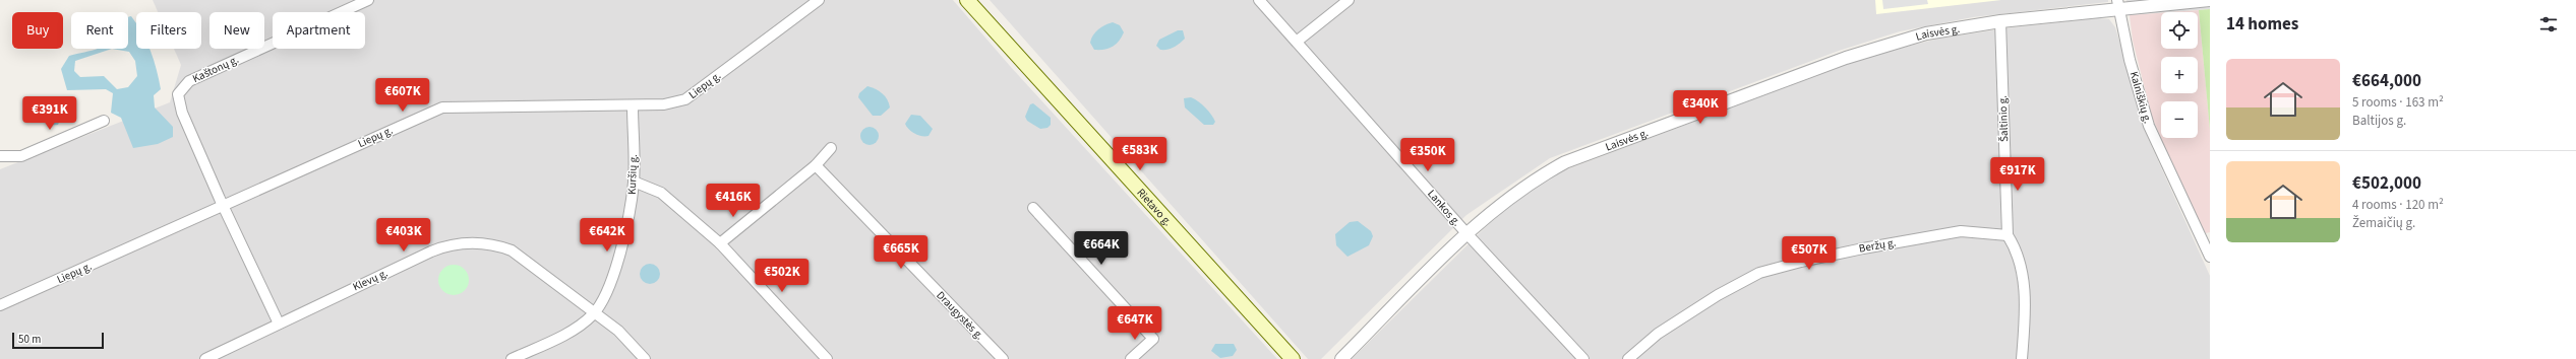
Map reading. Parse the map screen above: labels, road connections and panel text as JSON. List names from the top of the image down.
{
  "streets": {
    "main road": ["Rietavo g."],
    "street": [
      "Laisvės g.",
      "Kaštonų g.",
      "Liepų g.",
      "Kalniškių g.",
      "Šaltinio g.",
      "Kuršių g.",
      "Lankos g.",
      "Beržų g.",
      "Klevų g.",
      "Draugystės g."
    ]
  },
  "crossings": [
    ["Laisvės g.", "Kalniškių g."],
    ["Laisvės g.", "Šaltinio g."],
    ["Laisvės g.", "Lankos g."],
    ["Kaštonų g.", "Liepų g."],
    ["Liepų g.", "Kuršių g."],
    ["Šaltinio g.", "Beržų g."],
    ["Kuršių g.", "Klevų g."]
  ],
  "scale_bar": "50 m",
  "page": {
    "heading": "14 homes",
    "map_buttons": ["+", "−"],
    "chip": [
      "Buy",
      "Rent",
      "Filters",
      "New",
      "Apartment"
    ],
    "list": [
      {
        "name": "€664,000",
        "note": "5 rooms · 163 m² · Baltijos g."
      },
      {
        "name": "€502,000",
        "note": "4 rooms · 120 m² · Žemaičių g."
      }
    ],
    "price": [
      "€607K",
      "€340K",
      "€391K",
      "€583K",
      "€350K",
      "€917K",
      "€416K",
      "€403K",
      "€642K",
      "€664K",
      "€665K",
      "€507K",
      "€502K",
      "€647K"
    ],
    "scale": "50 m"
  }
}
